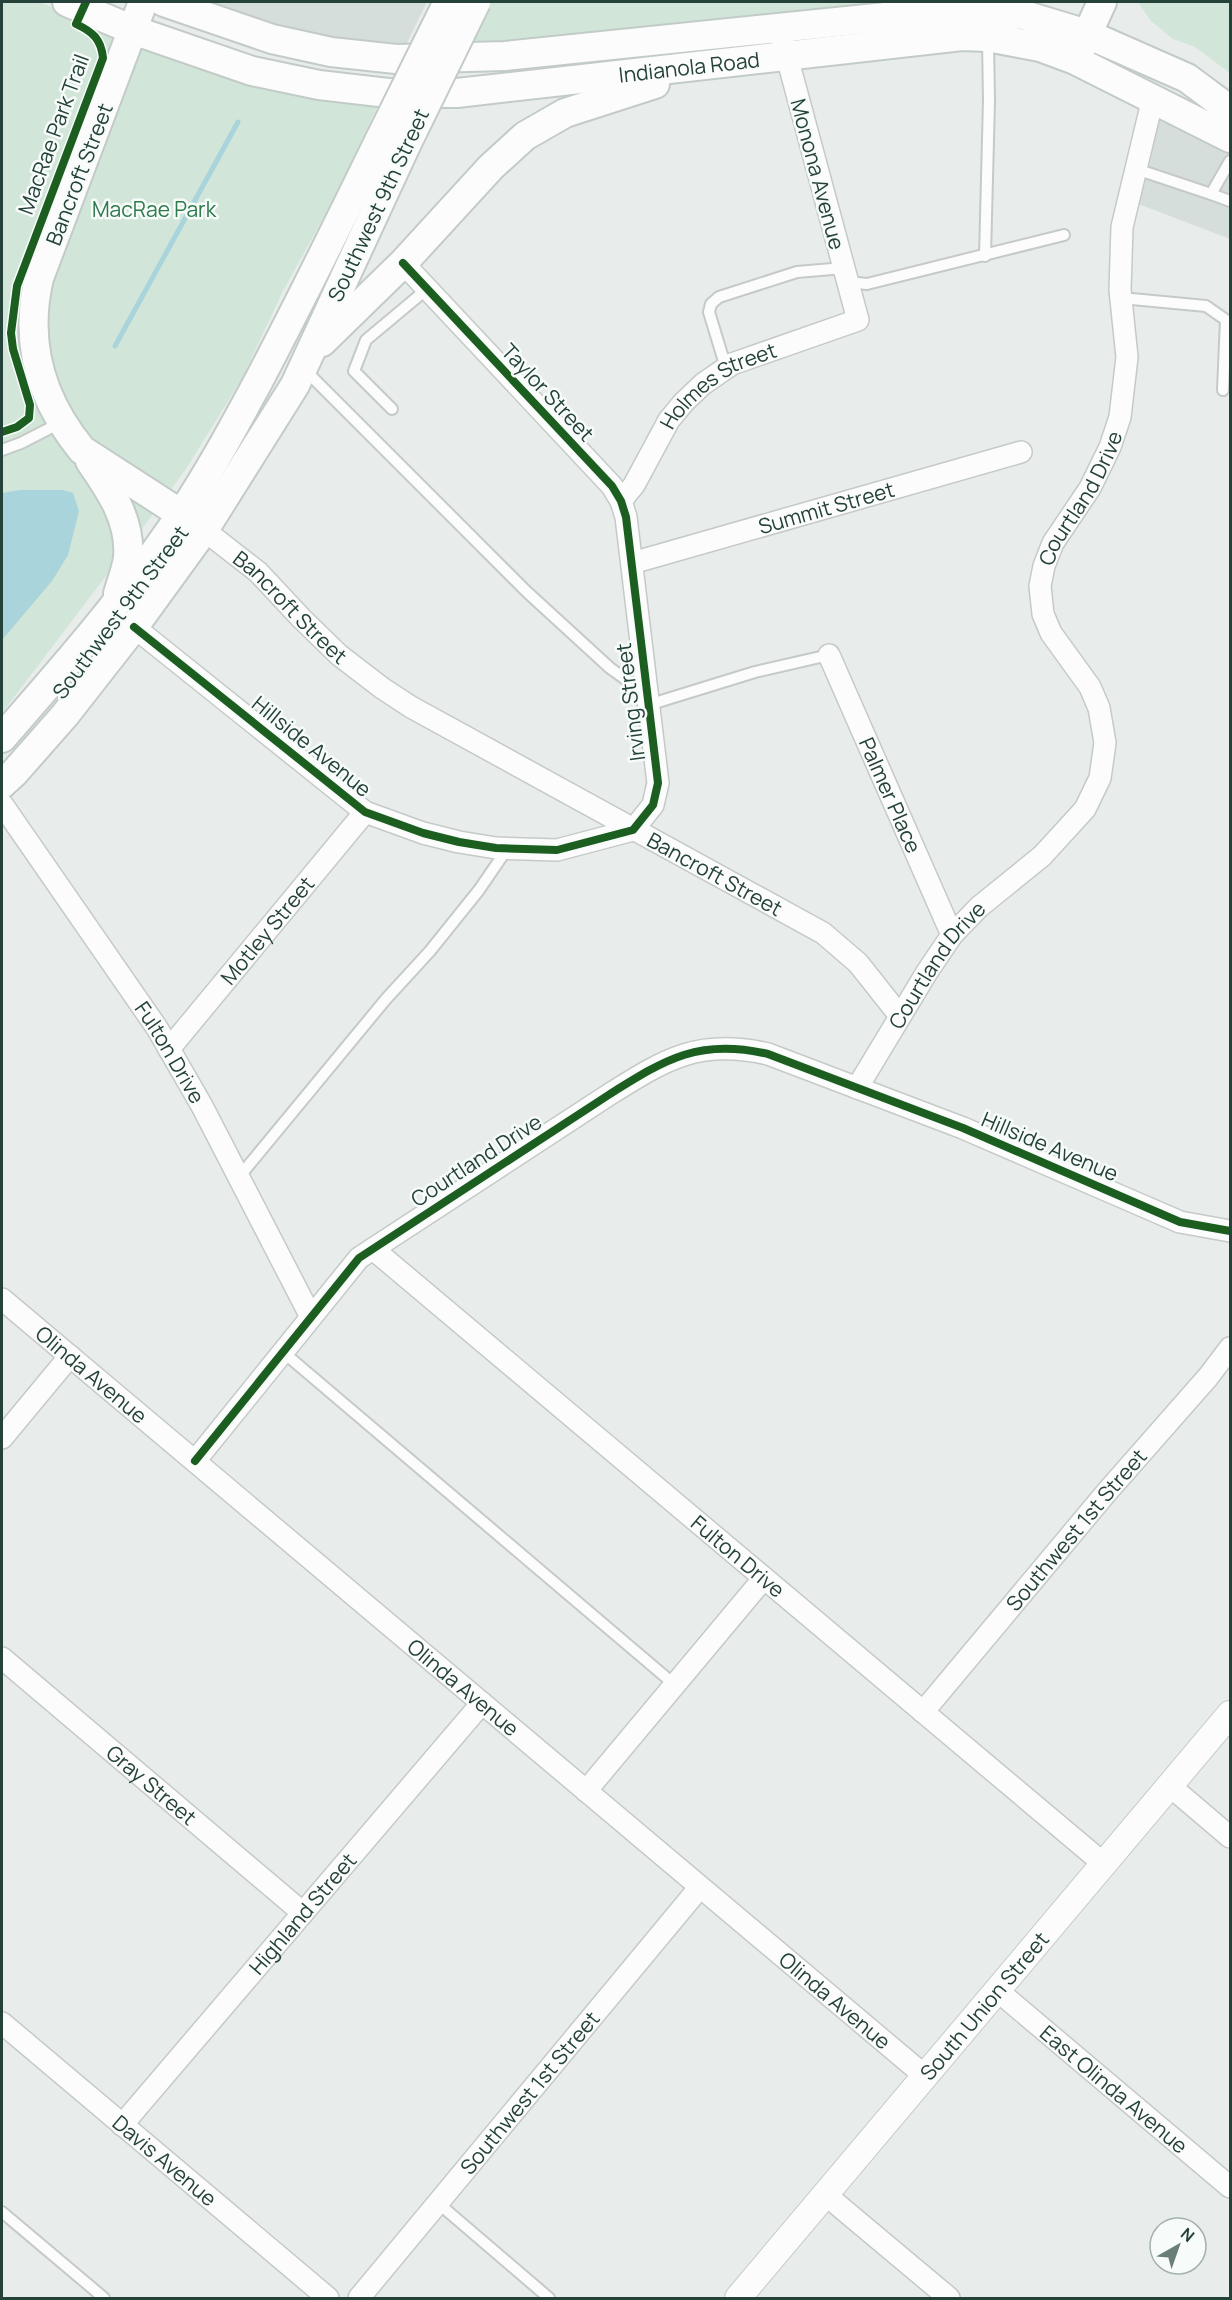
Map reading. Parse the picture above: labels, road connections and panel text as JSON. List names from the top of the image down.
{
  "streets": {
    "main road": ["Indianola Road", "Bancroft Street", "Southwest 9th Street"],
    "street": [
      "Monona Avenue",
      "Holmes Street",
      "Taylor Street",
      "Courtland Drive",
      "Summit Street",
      "Irving Street",
      "Hillside Avenue",
      "Palmer Place",
      "Motley Street",
      "Fulton Drive",
      "Olinda Avenue",
      "Southwest 1st Street",
      "Gray Street",
      "Highland Street",
      "South Union Street",
      "East Olinda Avenue",
      "Davis Avenue"
    ],
    "cycle path": ["MacRae Park Trail"]
  },
  "crossings": [
    ["Indianola Road", "Bancroft Street"],
    ["Indianola Road", "Monona Avenue"],
    ["Indianola Road", "Courtland Drive"],
    ["Bancroft Street", "Southwest 9th Street"],
    ["Bancroft Street", "Courtland Drive"],
    ["Bancroft Street", "Irving Street"],
    ["Bancroft Street", "Hillside Avenue"],
    ["Monona Avenue", "Holmes Street"],
    ["Southwest 9th Street", "Hillside Avenue"],
    ["Holmes Street", "Taylor Street"],
    ["Taylor Street", "Summit Street"],
    ["Taylor Street", "Irving Street"],
    ["Courtland Drive", "Hillside Avenue"],
    ["Courtland Drive", "Palmer Place"],
    ["Courtland Drive", "Fulton Drive"],
    ["Courtland Drive", "Olinda Avenue"],
    ["Summit Street", "Irving Street"],
    ["Irving Street", "Hillside Avenue"],
    ["Hillside Avenue", "Motley Street"],
    ["Motley Street", "Fulton Drive"],
    ["Fulton Drive", "Southwest 1st Street"],
    ["Fulton Drive", "South Union Street"],
    ["Olinda Avenue", "Southwest 1st Street"],
    ["Olinda Avenue", "Highland Street"],
    ["Olinda Avenue", "South Union Street"],
    ["Gray Street", "Highland Street"],
    ["Highland Street", "Davis Avenue"],
    ["South Union Street", "East Olinda Avenue"]
  ],
  "parks": ["MacRae Park"],
  "north": "top right"
}
